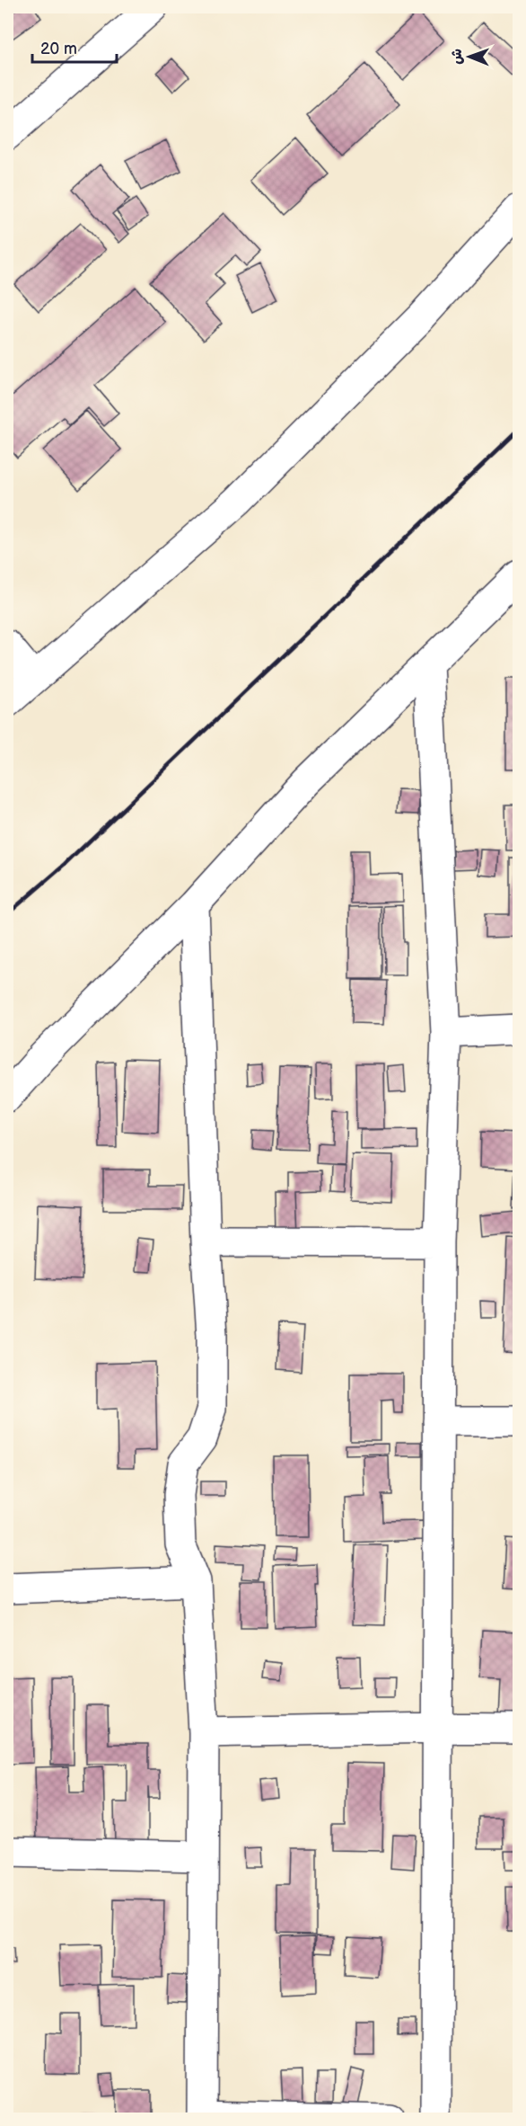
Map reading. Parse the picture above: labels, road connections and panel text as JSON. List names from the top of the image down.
{
  "scale_bar": "20 m",
  "north": "left"
}
